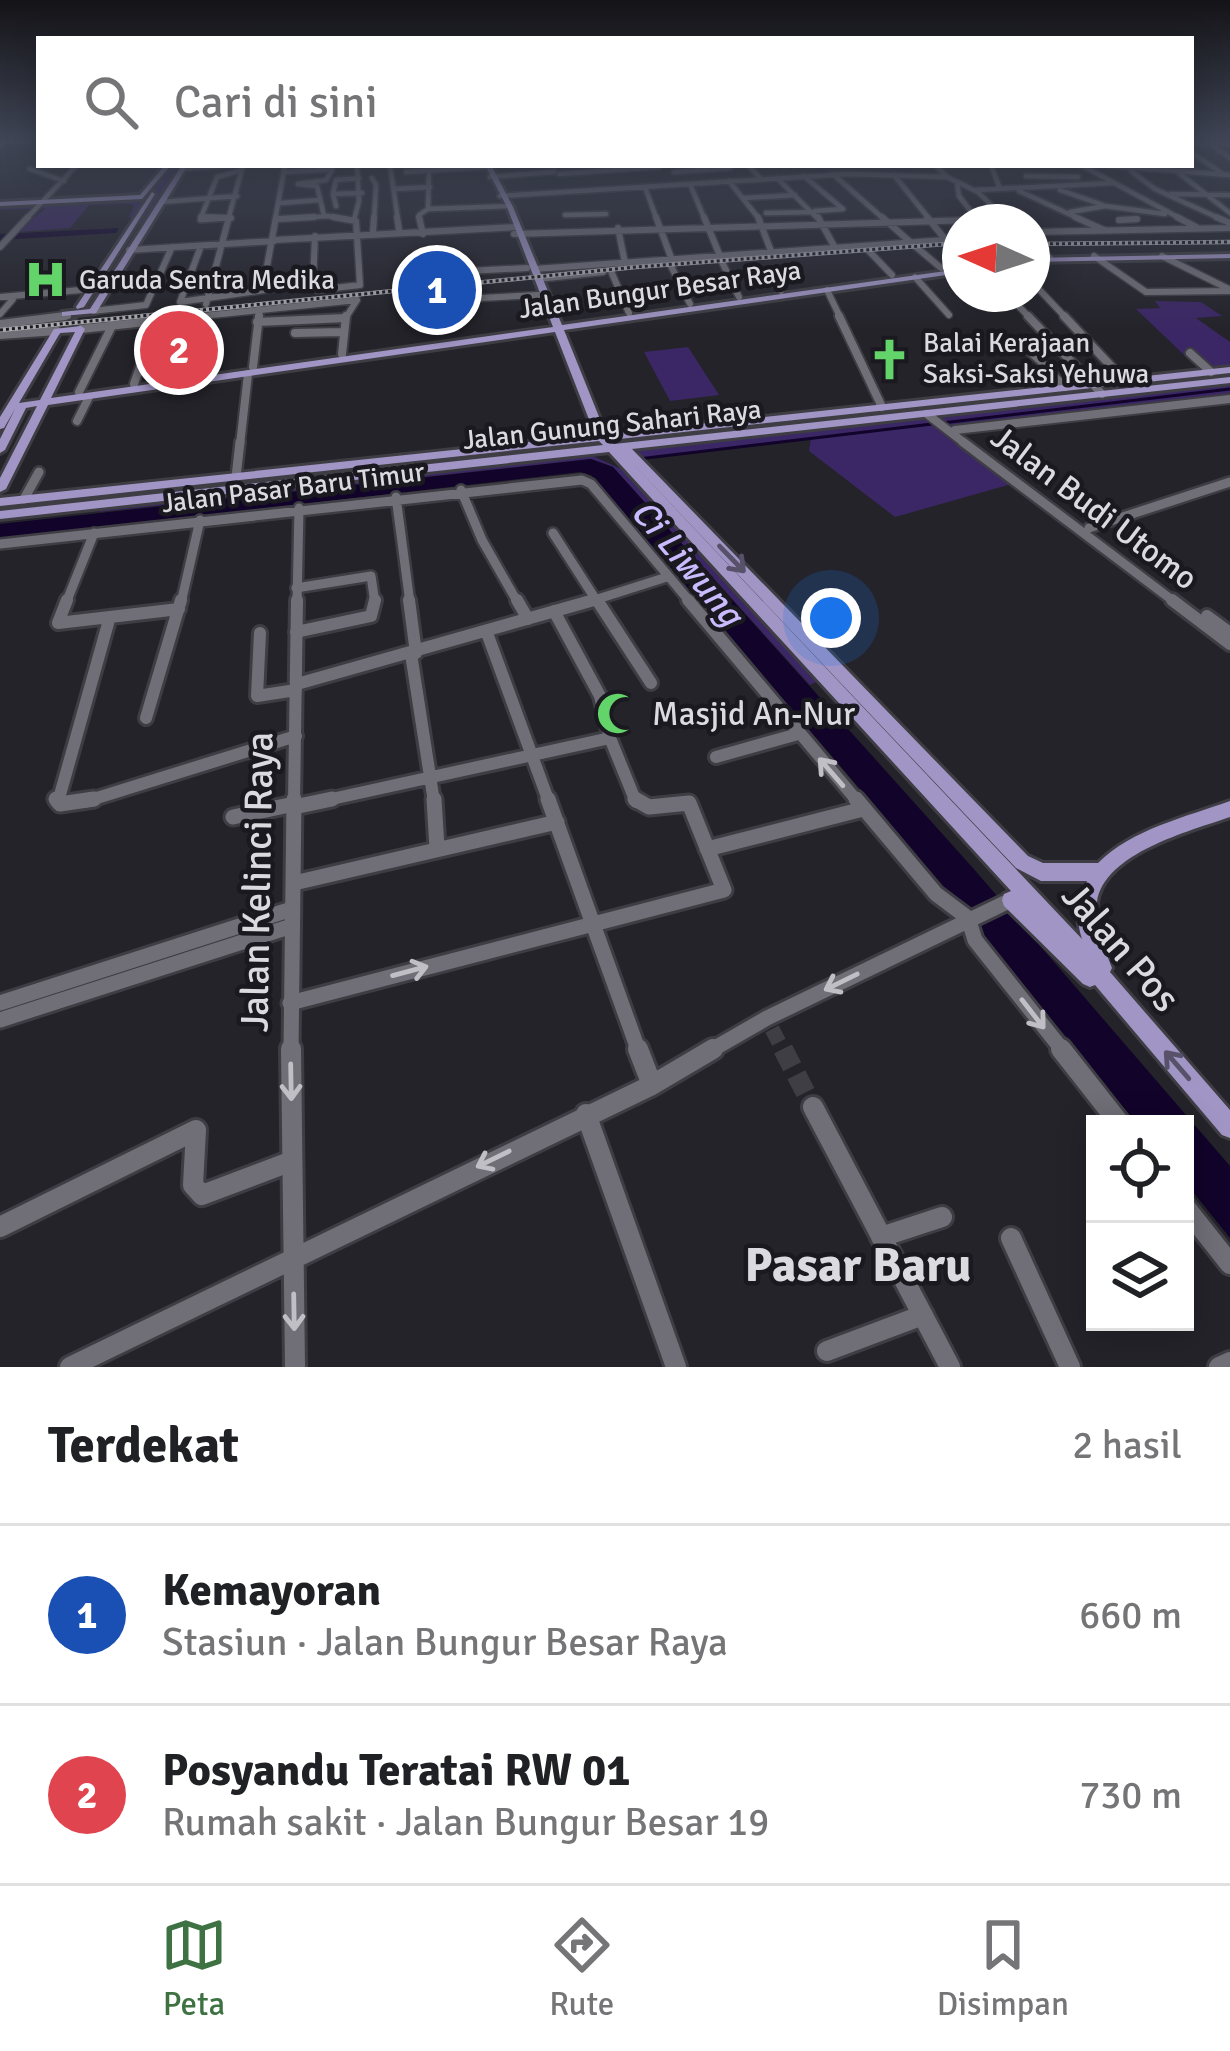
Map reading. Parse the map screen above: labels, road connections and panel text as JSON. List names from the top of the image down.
{
  "streets": {
    "main road": ["Jalan Bungur Besar Raya", "Jalan Gunung Sahari Raya", "Jalan Pos"],
    "street": ["Jalan Pasar Baru Timur", "Jalan Budi Utomo", "Jalan Kelinci Raya"]
  },
  "crossings": [
    ["Jalan Gunung Sahari Raya", "Jalan Budi Utomo"],
    ["Jalan Pasar Baru Timur", "Jalan Kelinci Raya"]
  ],
  "districts": ["Pasar Baru"],
  "water": ["Ci Liwung"],
  "places": {
    "hospital": ["Garuda Sentra Medika"],
    "church": ["Balai Kerajaan Saksi-Saksi Yehuwa"],
    "mosque": ["Masjid An-Nur"]
  },
  "north": "left",
  "page": {
    "search": "Cari di sini",
    "pins": ["1", "2"],
    "heading": ["Terdekat", "2 hasil"],
    "list": [
      {
        "mark": "1",
        "name": "Kemayoran",
        "note": "Stasiun · Jalan Bungur Besar Raya",
        "value": "660 m"
      },
      {
        "mark": "2",
        "name": "Posyandu Teratai RW 01",
        "note": "Rumah sakit · Jalan Bungur Besar 19",
        "value": "730 m"
      }
    ],
    "nav": ["Peta", "Rute", "Disimpan"]
  }
}
